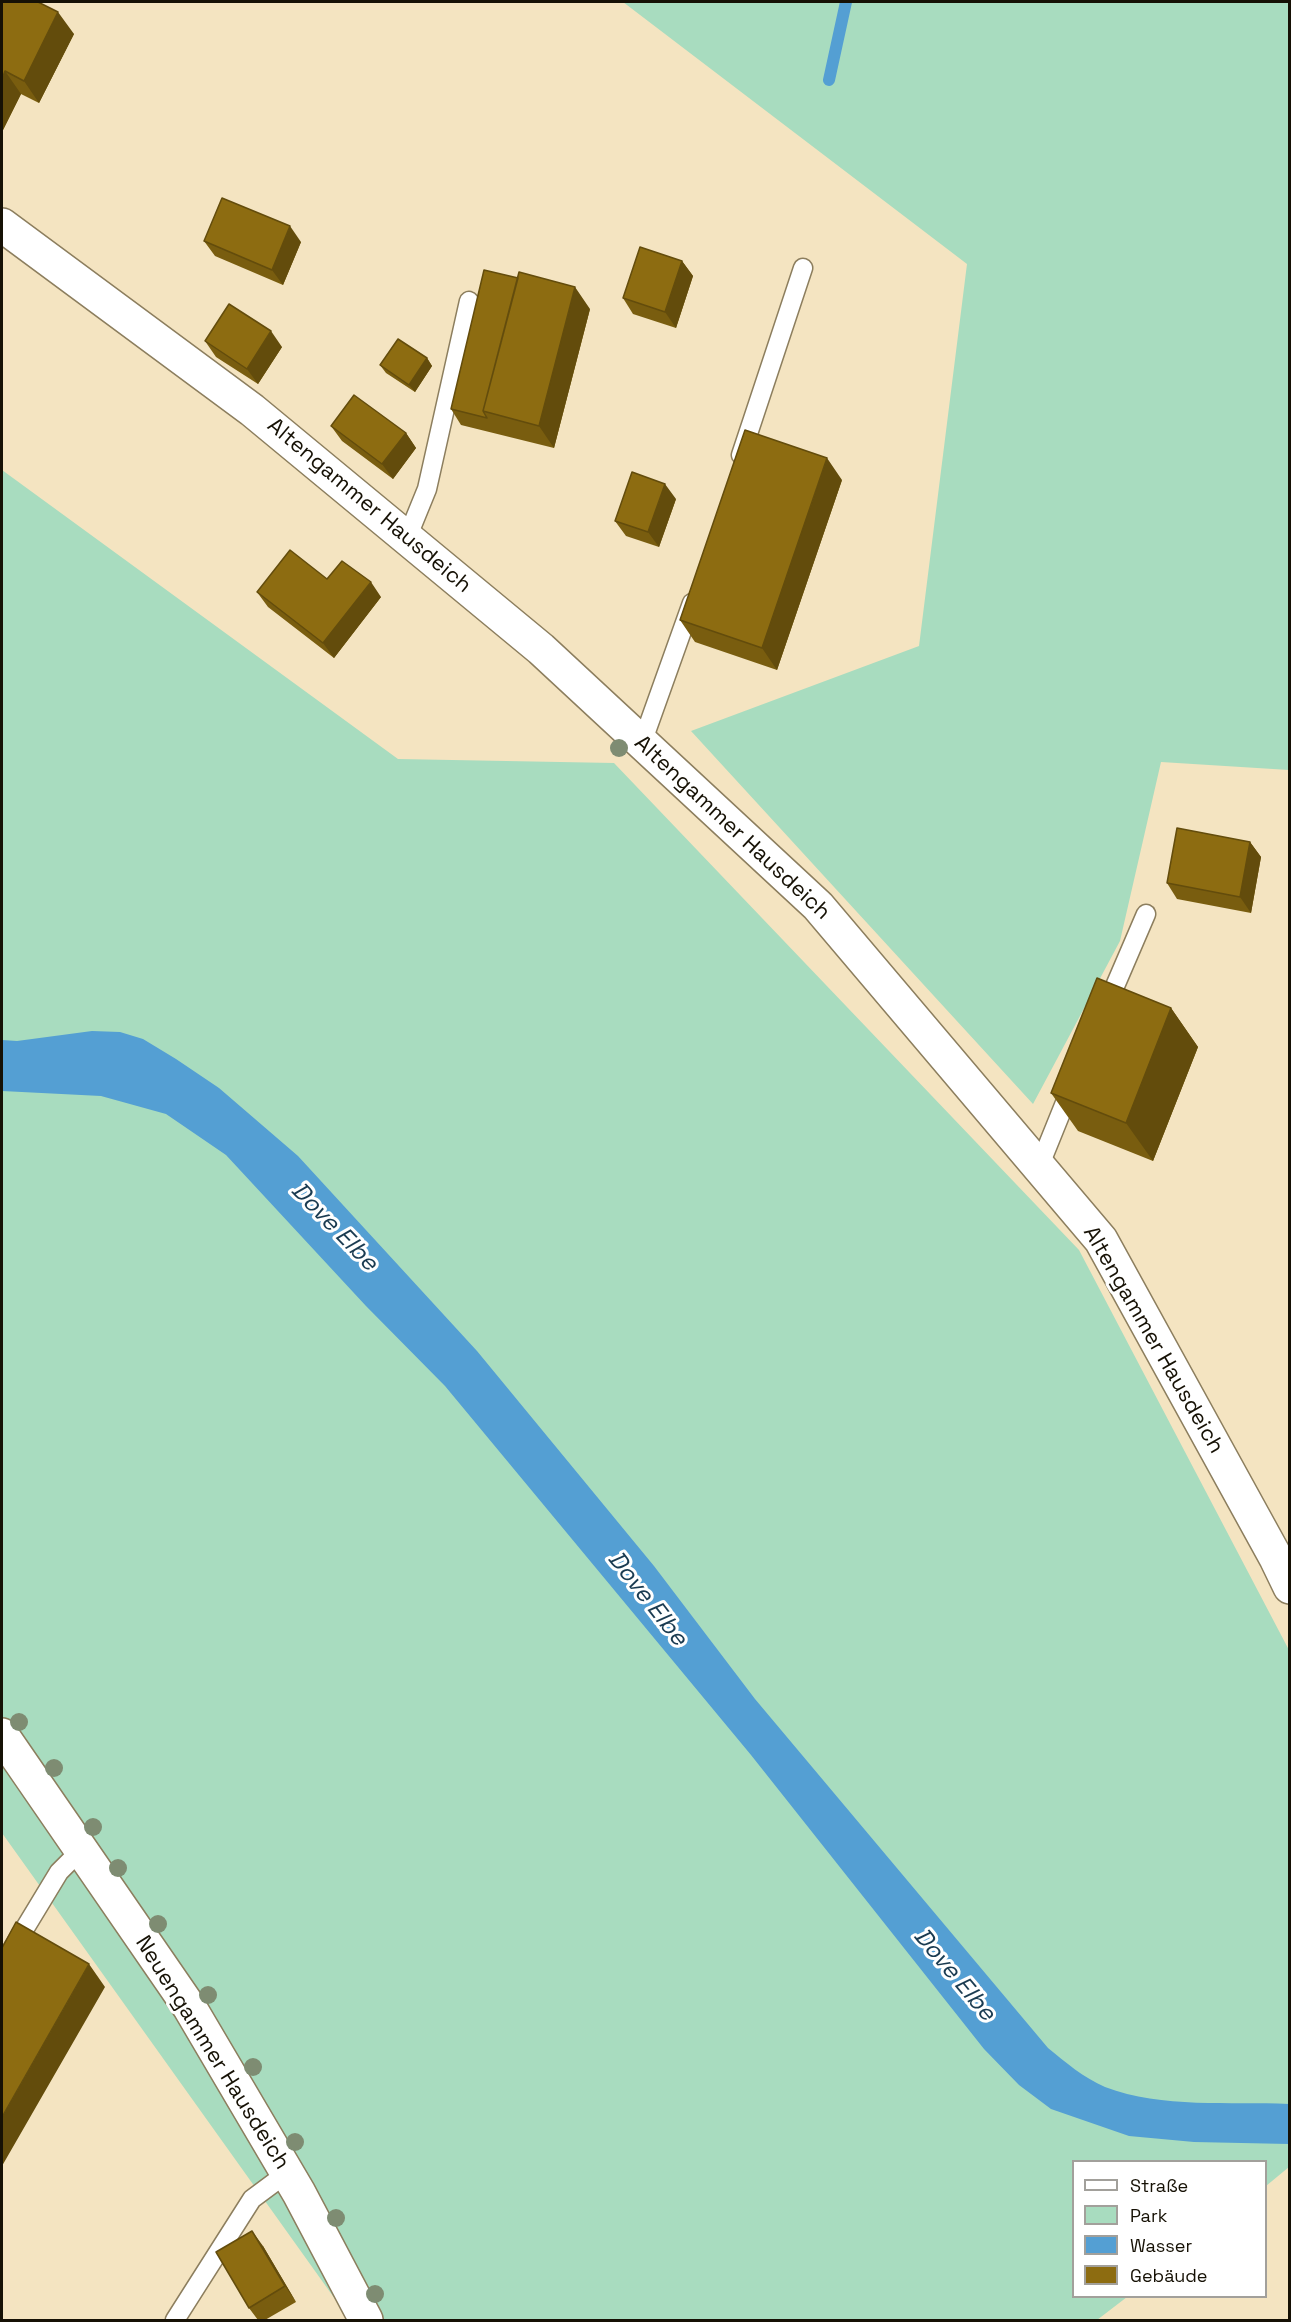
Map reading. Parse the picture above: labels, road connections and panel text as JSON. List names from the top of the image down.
{
  "streets": {
    "street": ["Altengammer Hausdeich", "Neuengammer Hausdeich"]
  },
  "water": ["Dove Elbe"],
  "legend": [
    "Straße",
    "Park",
    "Wasser",
    "Gebäude"
  ]
}
